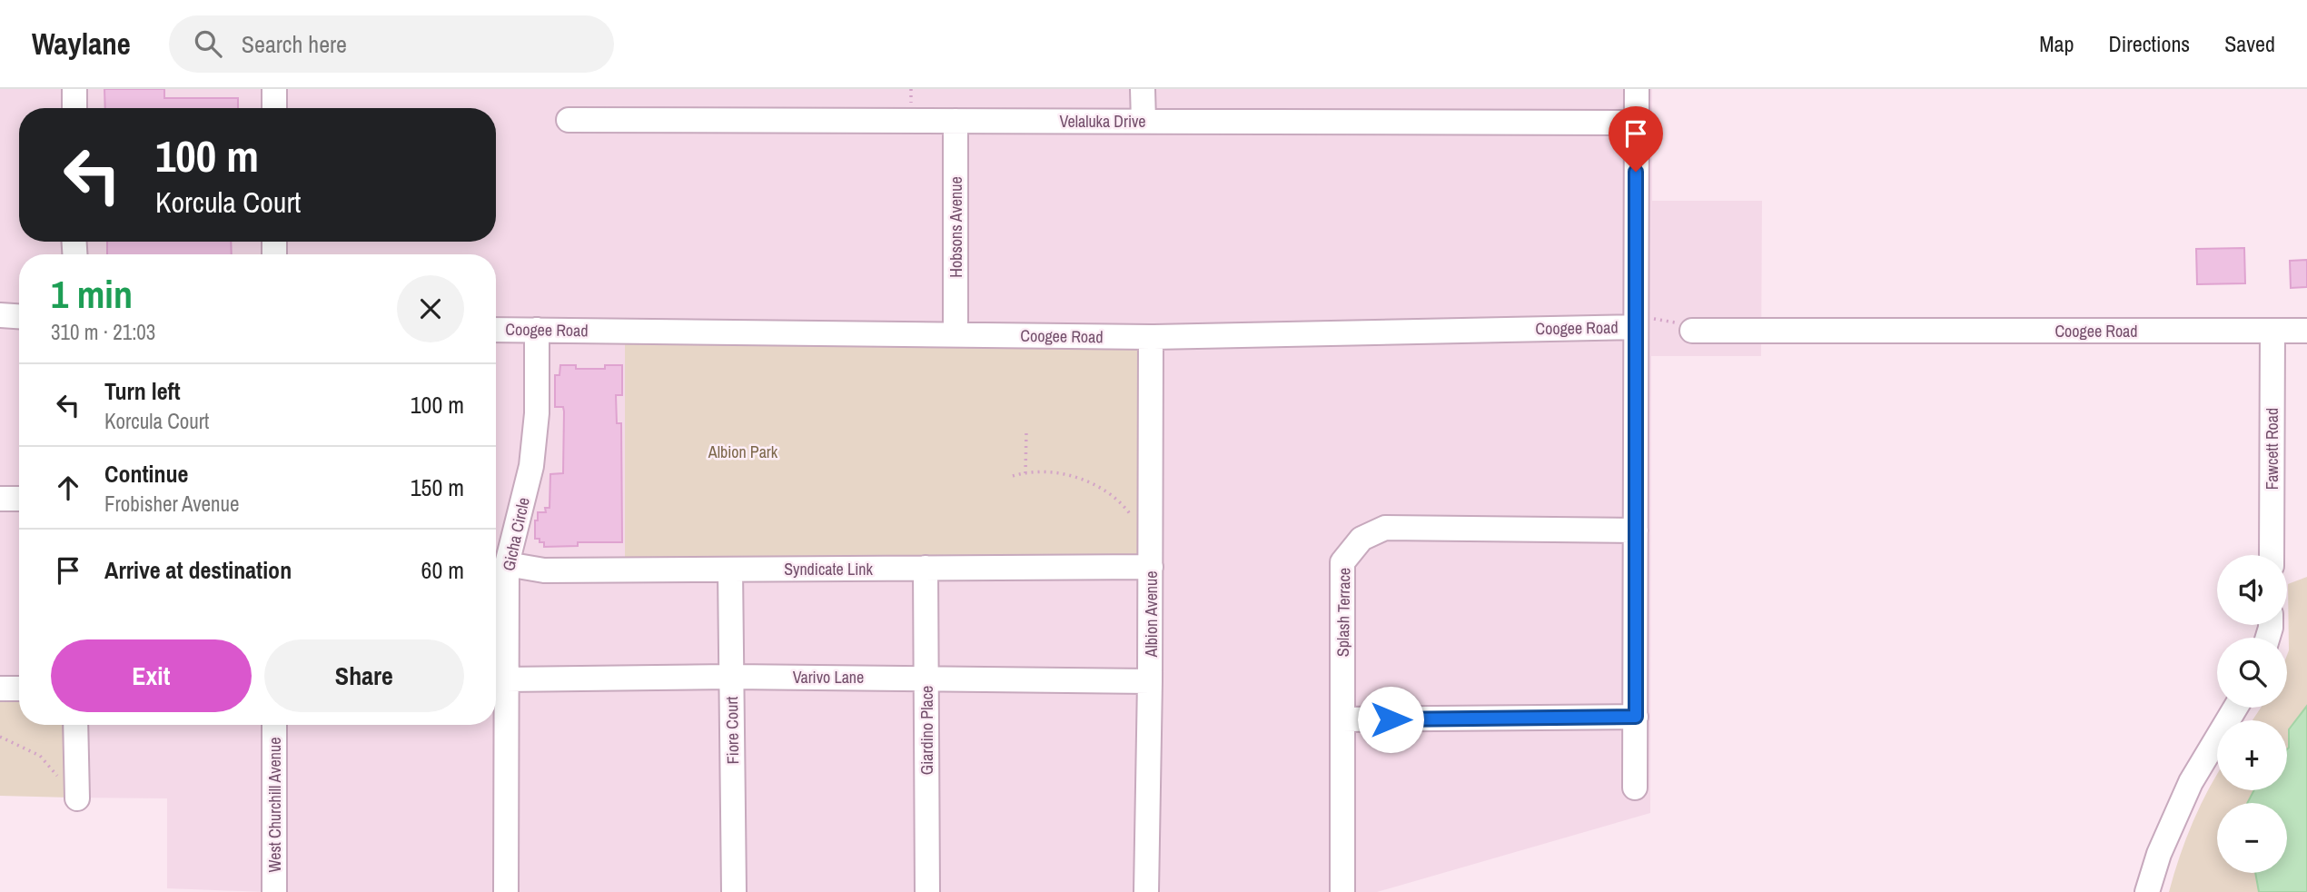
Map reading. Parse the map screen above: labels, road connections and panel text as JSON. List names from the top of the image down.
{
  "streets": {
    "street": [
      "Velaluka Drive",
      "Hobsons Avenue",
      "Coogee Road",
      "Fawcett Road",
      "Gicha Circle",
      "Syndicate Link",
      "Splash Terrace",
      "Albion Avenue",
      "Varivo Lane",
      "Fiore Court",
      "Giardino Place",
      "West Churchill Avenue"
    ]
  },
  "crossings": [
    ["Velaluka Drive", "Hobsons Avenue"],
    ["Hobsons Avenue", "Coogee Road"],
    ["Coogee Road", "Fawcett Road"],
    ["Coogee Road", "Gicha Circle"],
    ["Coogee Road", "Albion Avenue"],
    ["Gicha Circle", "Syndicate Link"],
    ["Gicha Circle", "Varivo Lane"],
    ["Syndicate Link", "Albion Avenue"],
    ["Syndicate Link", "Fiore Court"],
    ["Syndicate Link", "Giardino Place"],
    ["Albion Avenue", "Varivo Lane"],
    ["Varivo Lane", "Fiore Court"],
    ["Varivo Lane", "Giardino Place"]
  ],
  "parks": ["Albion Park"],
  "page": {
    "header": "Waylane",
    "search": "Search here",
    "nav": ["Map", "Directions", "Saved"],
    "turn": ["100 m", "Korcula Court"],
    "heading": ["1 min", "310 m · 21:03"],
    "list": [
      {
        "name": "Turn left",
        "note": "Korcula Court",
        "value": "100 m"
      },
      {
        "name": "Continue",
        "note": "Frobisher Avenue",
        "value": "150 m"
      },
      {
        "name": "Arrive at destination",
        "value": "60 m"
      }
    ],
    "map_buttons": ["+", "−"],
    "buttons": ["Exit", "Share"]
  }
}
